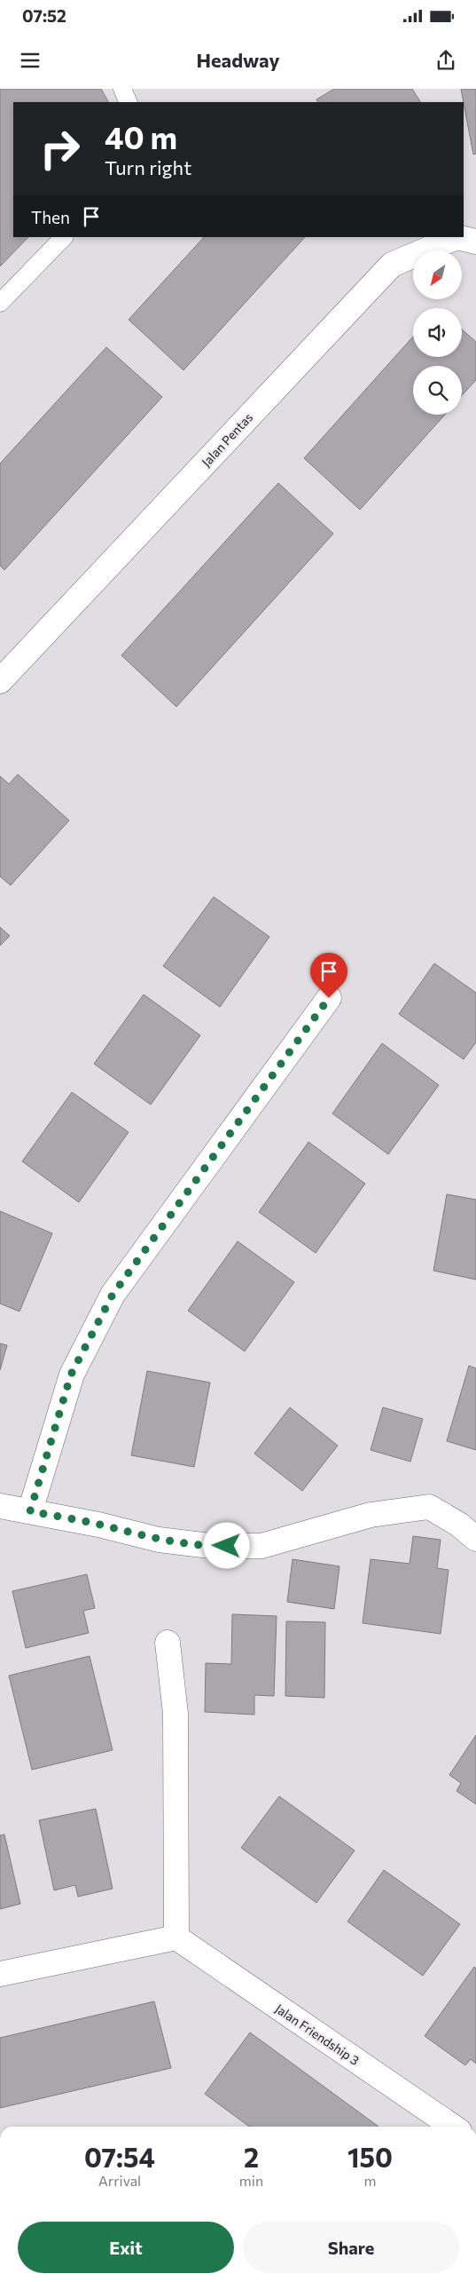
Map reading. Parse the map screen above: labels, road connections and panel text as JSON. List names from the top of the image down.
{
  "streets": {
    "street": ["Jalan Pentas", "Jalan Friendship 3"]
  },
  "north": "bottom left",
  "page": {
    "status": "07:52",
    "header": "Headway",
    "turn": ["40 m", "Turn right"],
    "then": "Then",
    "eta": [
      "07:54",
      "Arrival",
      "2",
      "min",
      "150",
      "m"
    ],
    "buttons": ["Exit", "Share"]
  }
}
